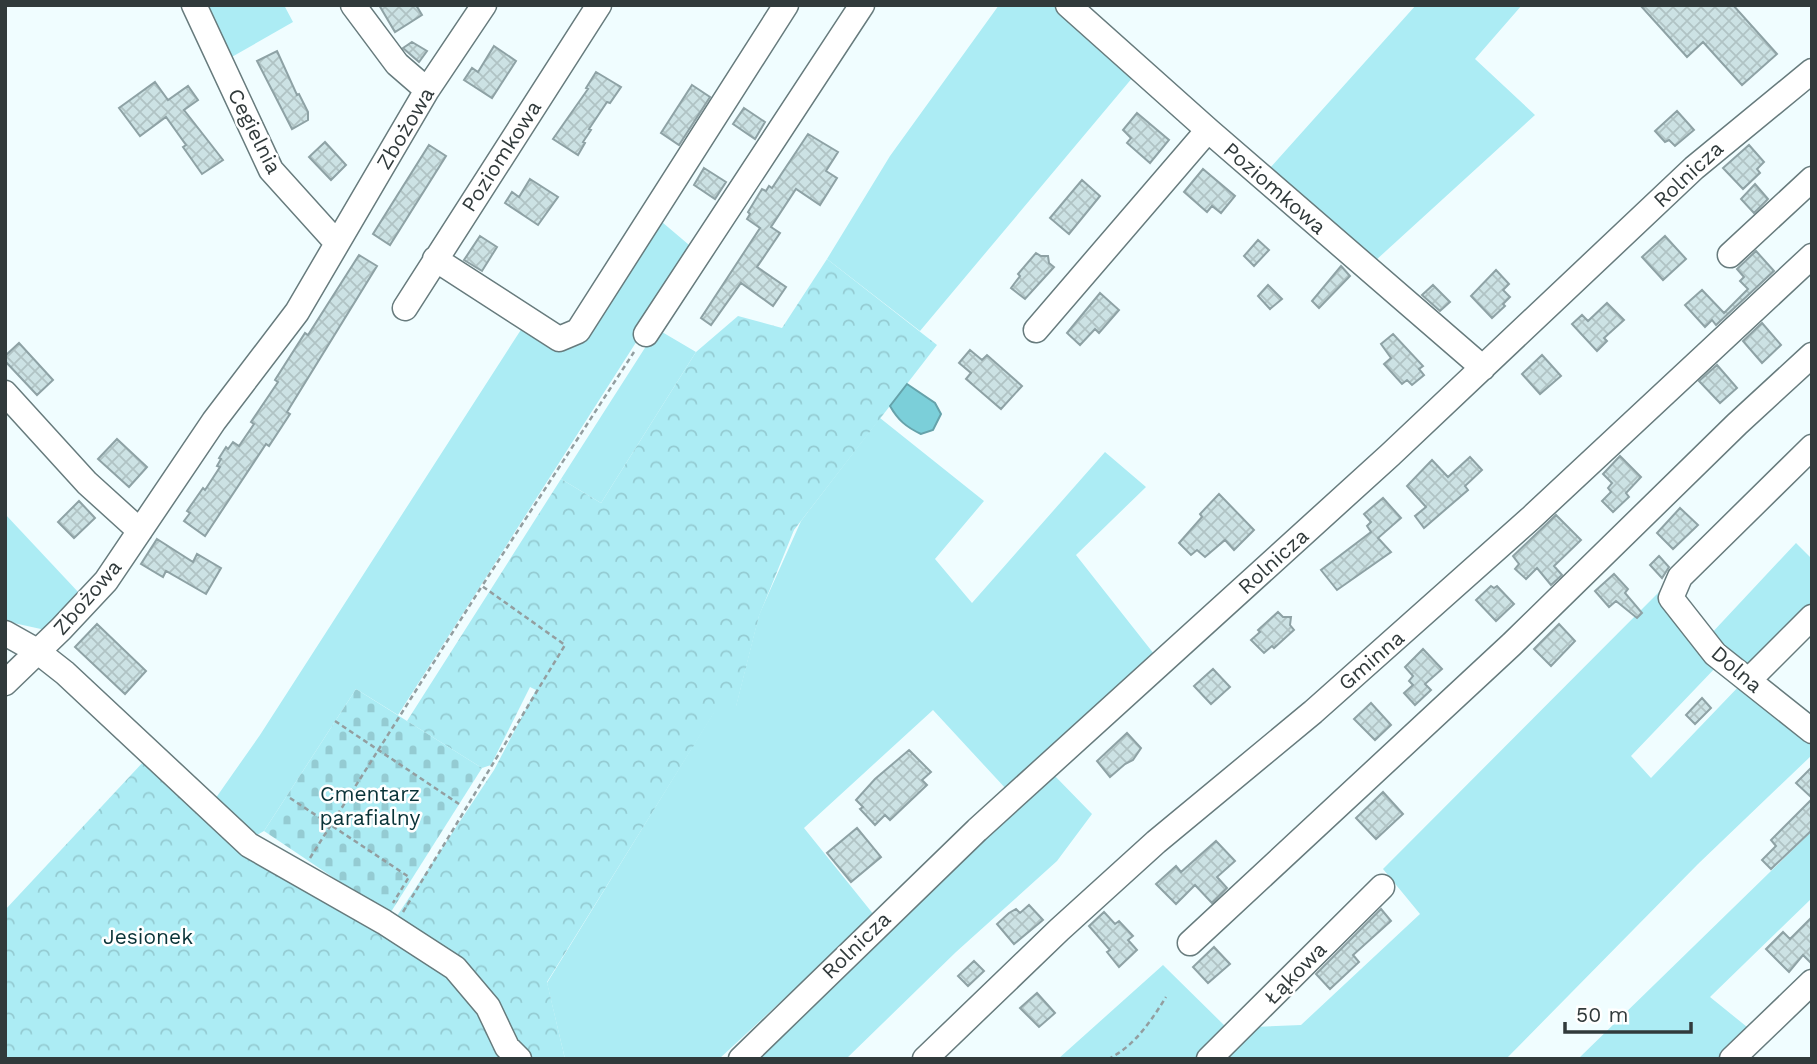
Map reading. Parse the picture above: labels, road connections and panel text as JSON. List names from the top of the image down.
{
  "streets": {
    "street": [
      "Zbożowa",
      "Cegielnia",
      "Poziomkowa",
      "Rolnicza",
      "Gminna",
      "Dolna",
      "Łąkowa"
    ]
  },
  "crossings": [
    ["Zbożowa", "Cegielnia"],
    ["Poziomkowa", "Rolnicza"]
  ],
  "parks": ["Cmentarz parafialny", "Jesionek"],
  "scale_bar": "50 m"
}
